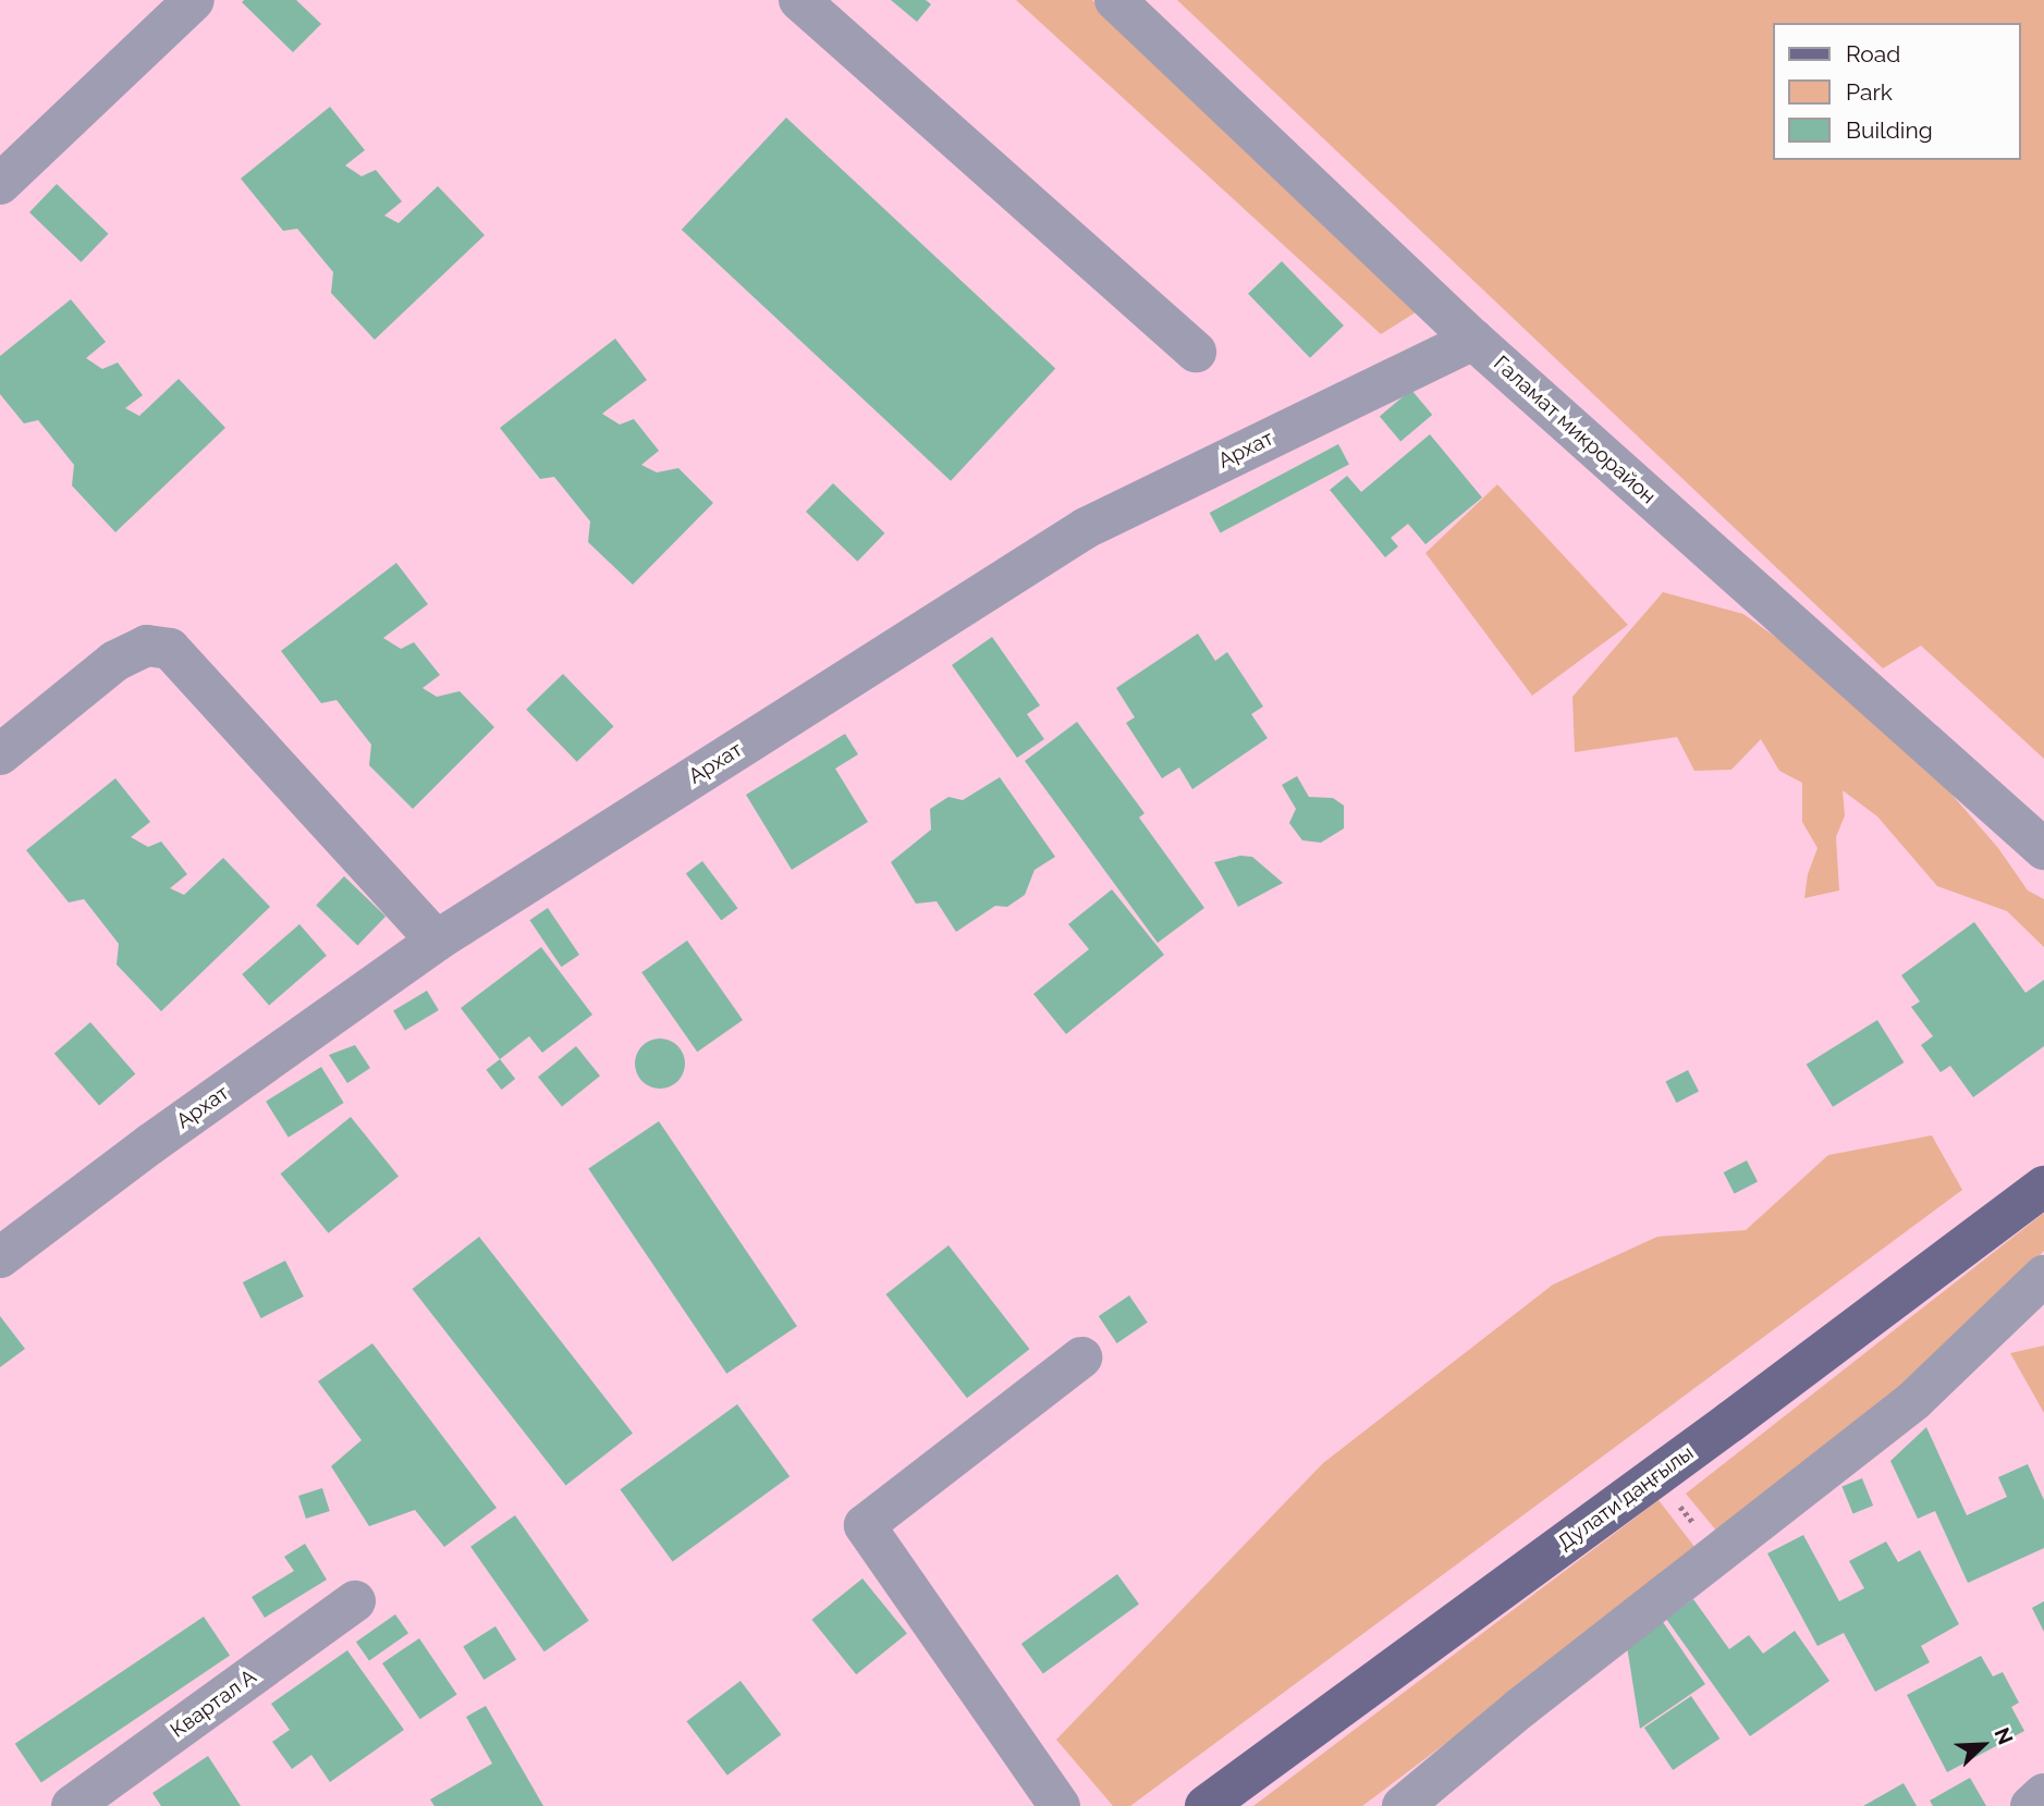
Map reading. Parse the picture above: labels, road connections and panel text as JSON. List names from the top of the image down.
{
  "streets": {
    "main road": ["Дулати даңғылы"],
    "street": ["Галамат микрорайон", "Архат", "Квартал А"]
  },
  "crossings": [
    ["Галамат микрорайон", "Архат"]
  ],
  "legend": ["Road", "Park", "Building"],
  "north": "top right"
}
